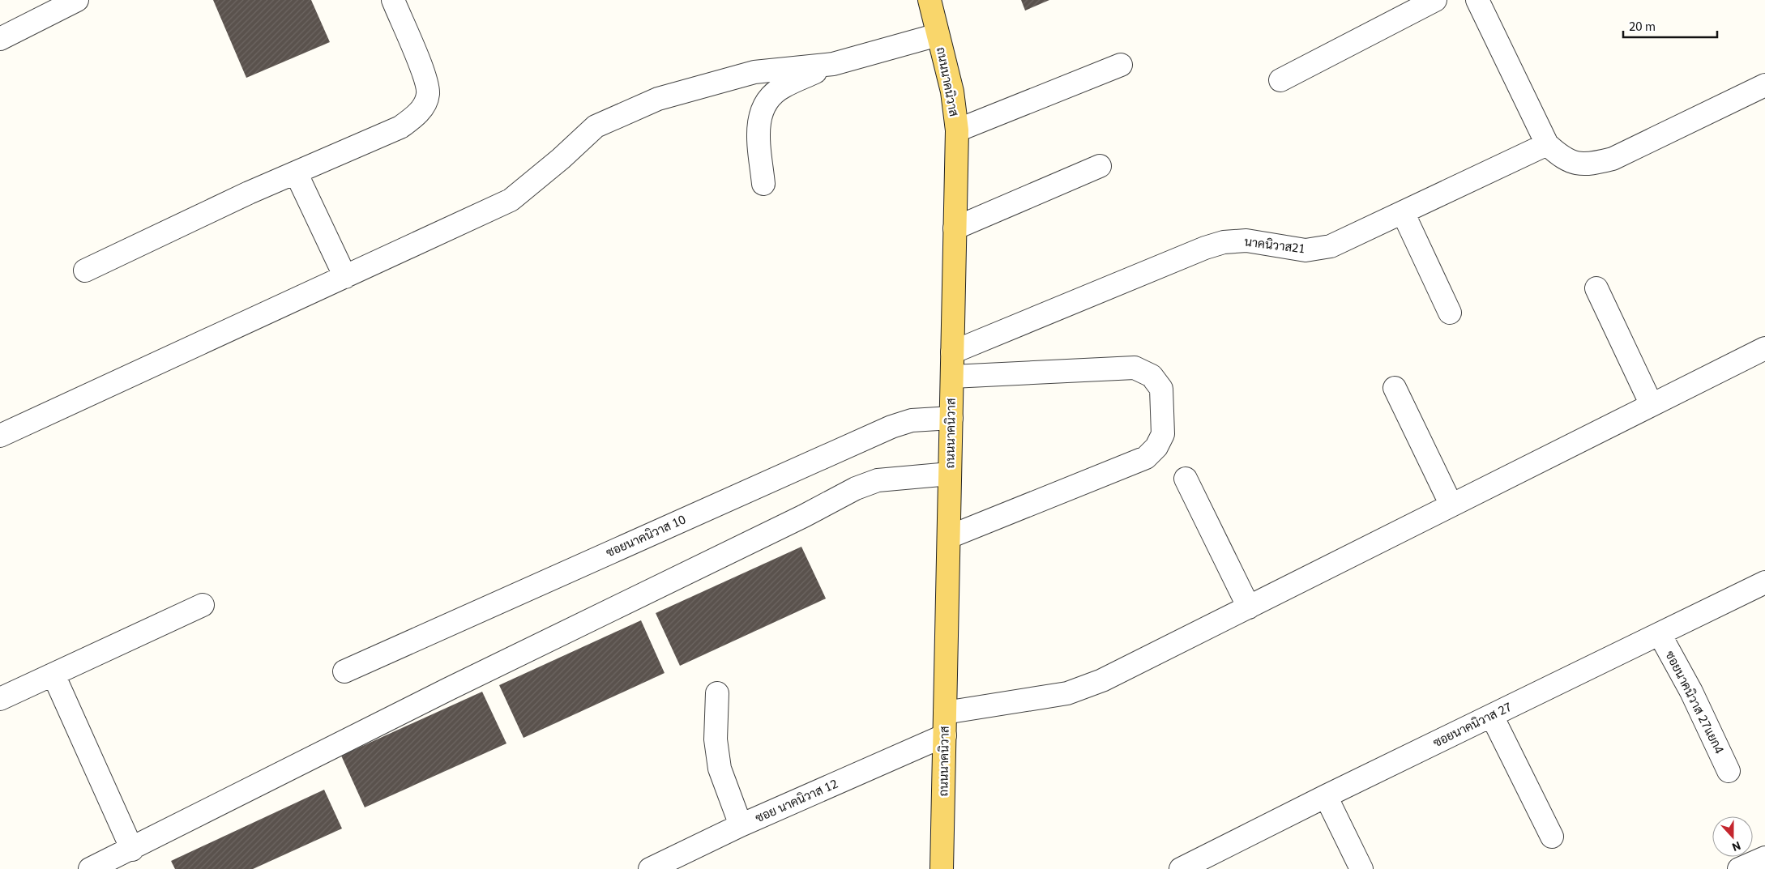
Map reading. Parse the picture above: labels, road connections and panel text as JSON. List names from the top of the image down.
{
  "streets": {
    "main road": ["ถนนนาคนิวาส"],
    "street": [
      "นาคนิวาส21",
      "ซอยนาคนิวาส 10",
      "ซอยนาคนิวาส 27แยก4",
      "ซอยนาคนิวาส 27",
      "ซอย นาคนิวาส 12"
    ]
  },
  "crossings": [
    ["ถนนนาคนิวาส", "นาคนิวาส21"],
    ["ถนนนาคนิวาส", "ซอยนาคนิวาส 10"],
    ["ถนนนาคนิวาส", "ซอย นาคนิวาส 12"],
    ["ซอยนาคนิวาส 27แยก4", "ซอยนาคนิวาส 27"]
  ],
  "scale_bar": "20 m",
  "north": "bottom"
}
